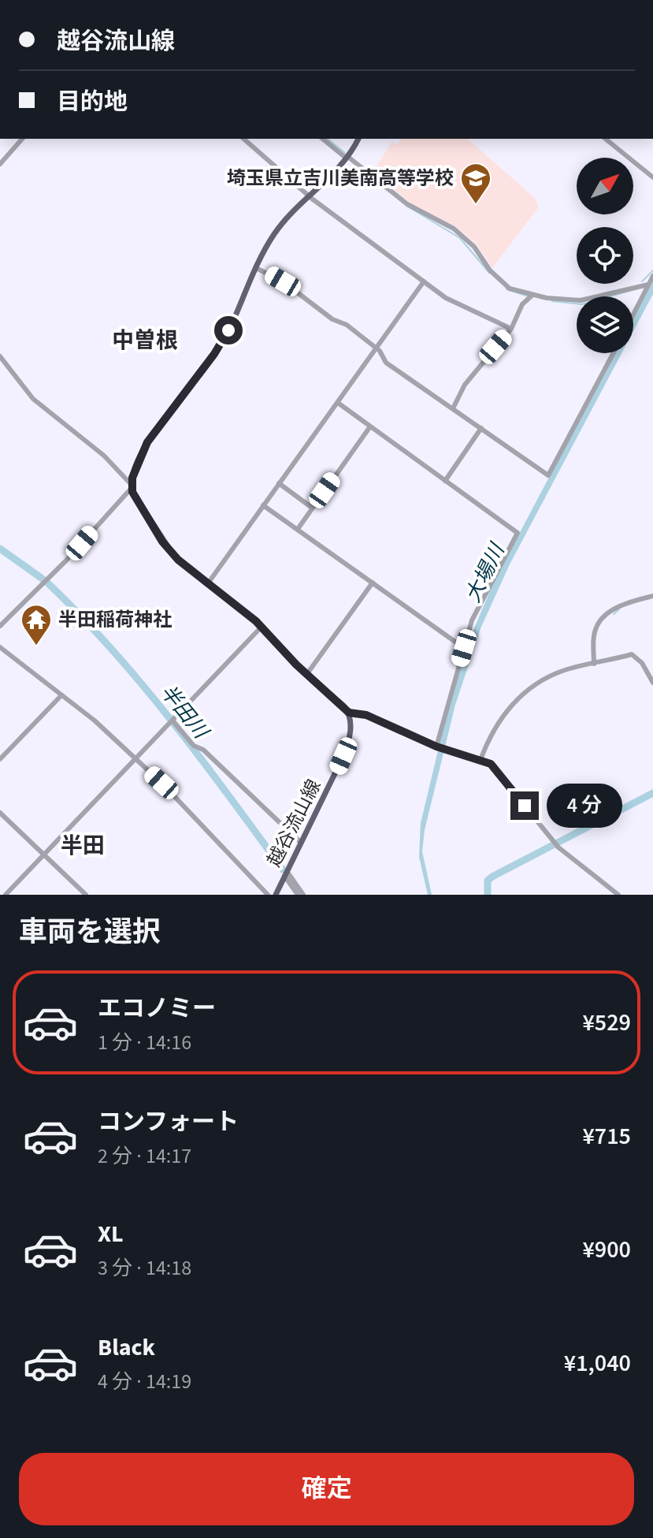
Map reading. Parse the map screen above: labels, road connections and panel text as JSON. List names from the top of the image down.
{
  "streets": {
    "main road": ["越谷流山線"]
  },
  "districts": ["中曽根", "半田"],
  "water": ["大場川", "半田川"],
  "places": {
    "school or university": ["埼玉県立吉川美南高等学校"],
    "temple": ["半田稲荷神社"]
  },
  "north": "top right",
  "page": {
    "banner": ["越谷流山線", "目的地"],
    "bubble": "4 分",
    "heading": "車両を選択",
    "list": [
      {
        "name": "エコノミー",
        "note": "1 分 · 14:16",
        "value": "¥529"
      },
      {
        "name": "コンフォート",
        "note": "2 分 · 14:17",
        "value": "¥715"
      },
      {
        "name": "XL",
        "note": "3 分 · 14:18",
        "value": "¥900"
      },
      {
        "name": "Black",
        "note": "4 分 · 14:19",
        "value": "¥1,040"
      }
    ],
    "buttons": "確定"
  }
}
